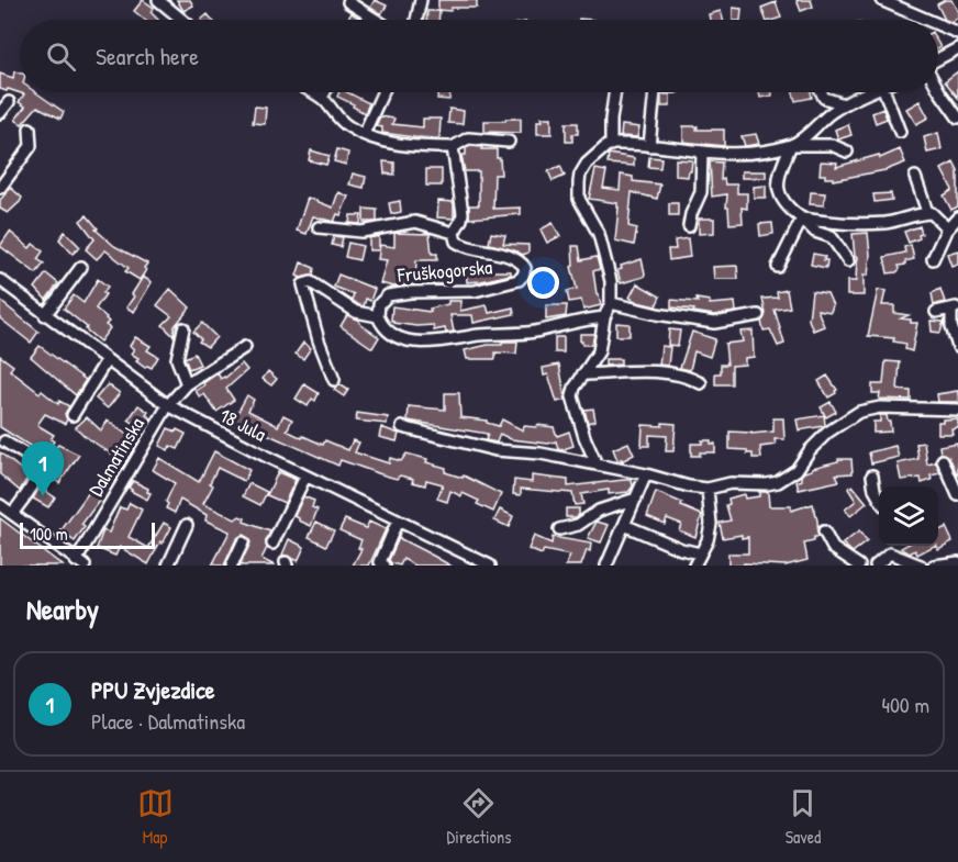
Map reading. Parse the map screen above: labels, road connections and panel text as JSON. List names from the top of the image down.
{
  "streets": {
    "street": ["Fruškogorska", "18 Jula", "Dalmatinska"]
  },
  "crossings": [
    ["18 Jula", "Dalmatinska"]
  ],
  "scale_bar": "100 m",
  "page": {
    "search": "Search here",
    "pins": "1",
    "scale": "100 m",
    "heading": "Nearby",
    "list": [
      {
        "mark": "1",
        "name": "PPU Zvjezdice",
        "note": "Place · Dalmatinska",
        "value": "400 m"
      }
    ],
    "nav": ["Map", "Directions", "Saved"]
  }
}
